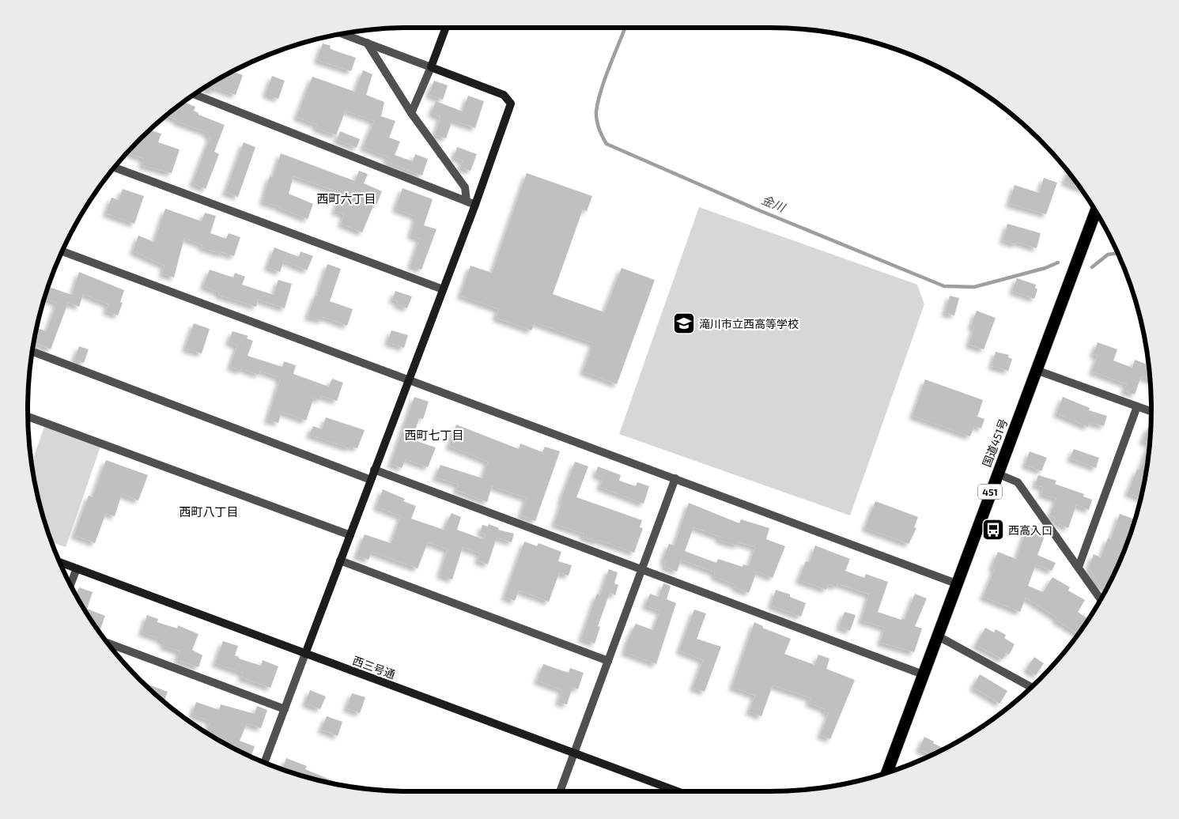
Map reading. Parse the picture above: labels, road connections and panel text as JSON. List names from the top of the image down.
{
  "streets": {
    "highway": ["国道451号", "451"],
    "street": ["西三号通"]
  },
  "districts": ["西町六丁目", "西町七丁目", "西町八丁目"],
  "water": ["金川"],
  "places": {
    "school or university": ["滝川市立西高等学校"],
    "bus stop": ["西高入口"]
  }
}
